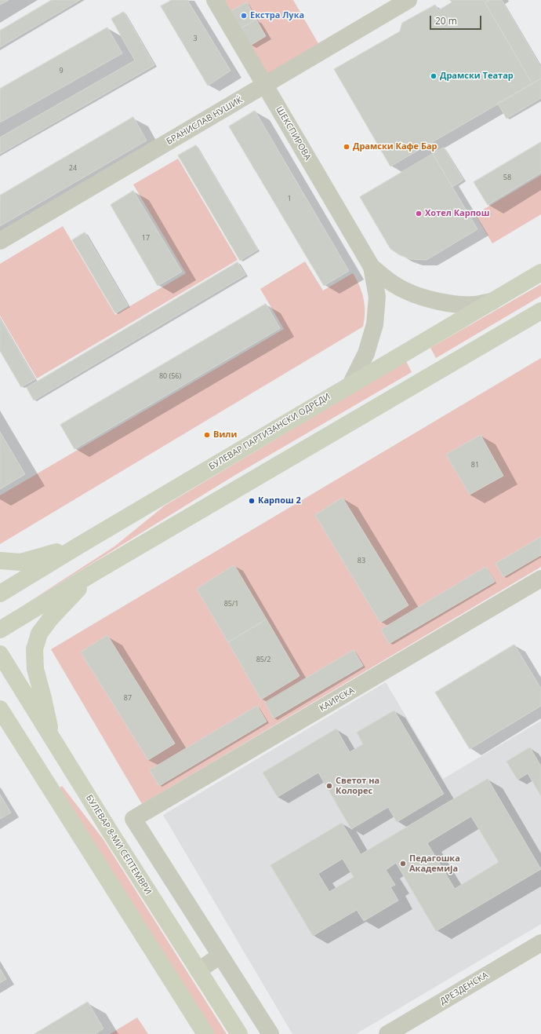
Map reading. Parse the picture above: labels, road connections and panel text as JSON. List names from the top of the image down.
{
  "streets": {
    "street": [
      "БРАНИСЛАВ НУШИЌ",
      "ШЕКСПИРОВА",
      "БУЛЕВАР ПАРТИЗАНСКИ ОДРЕДИ",
      "КАИРСКА",
      "БУЛЕВАР 8-МИ СЕПТЕМВРИ",
      "ДРЕЗДЕНСКА"
    ]
  },
  "crossings": [
    ["БРАНИСЛАВ НУШИЌ", "ШЕКСПИРОВА"],
    ["ШЕКСПИРОВА", "БУЛЕВАР ПАРТИЗАНСКИ ОДРЕДИ"]
  ],
  "places": [
    "Екстра Лука",
    "Драмски Театар",
    "Драмски Кафе Бар",
    "Хотел Карпош",
    "Вили",
    "Карпош 2",
    "Светот на Колорес",
    "Педагошка Академија"
  ],
  "house_numbers": [
    "3",
    "9",
    "24",
    "58",
    "1",
    "17",
    "80 (56)",
    "81",
    "83",
    "85/1",
    "85/2",
    "87"
  ],
  "scale_bar": "20 m"
}
